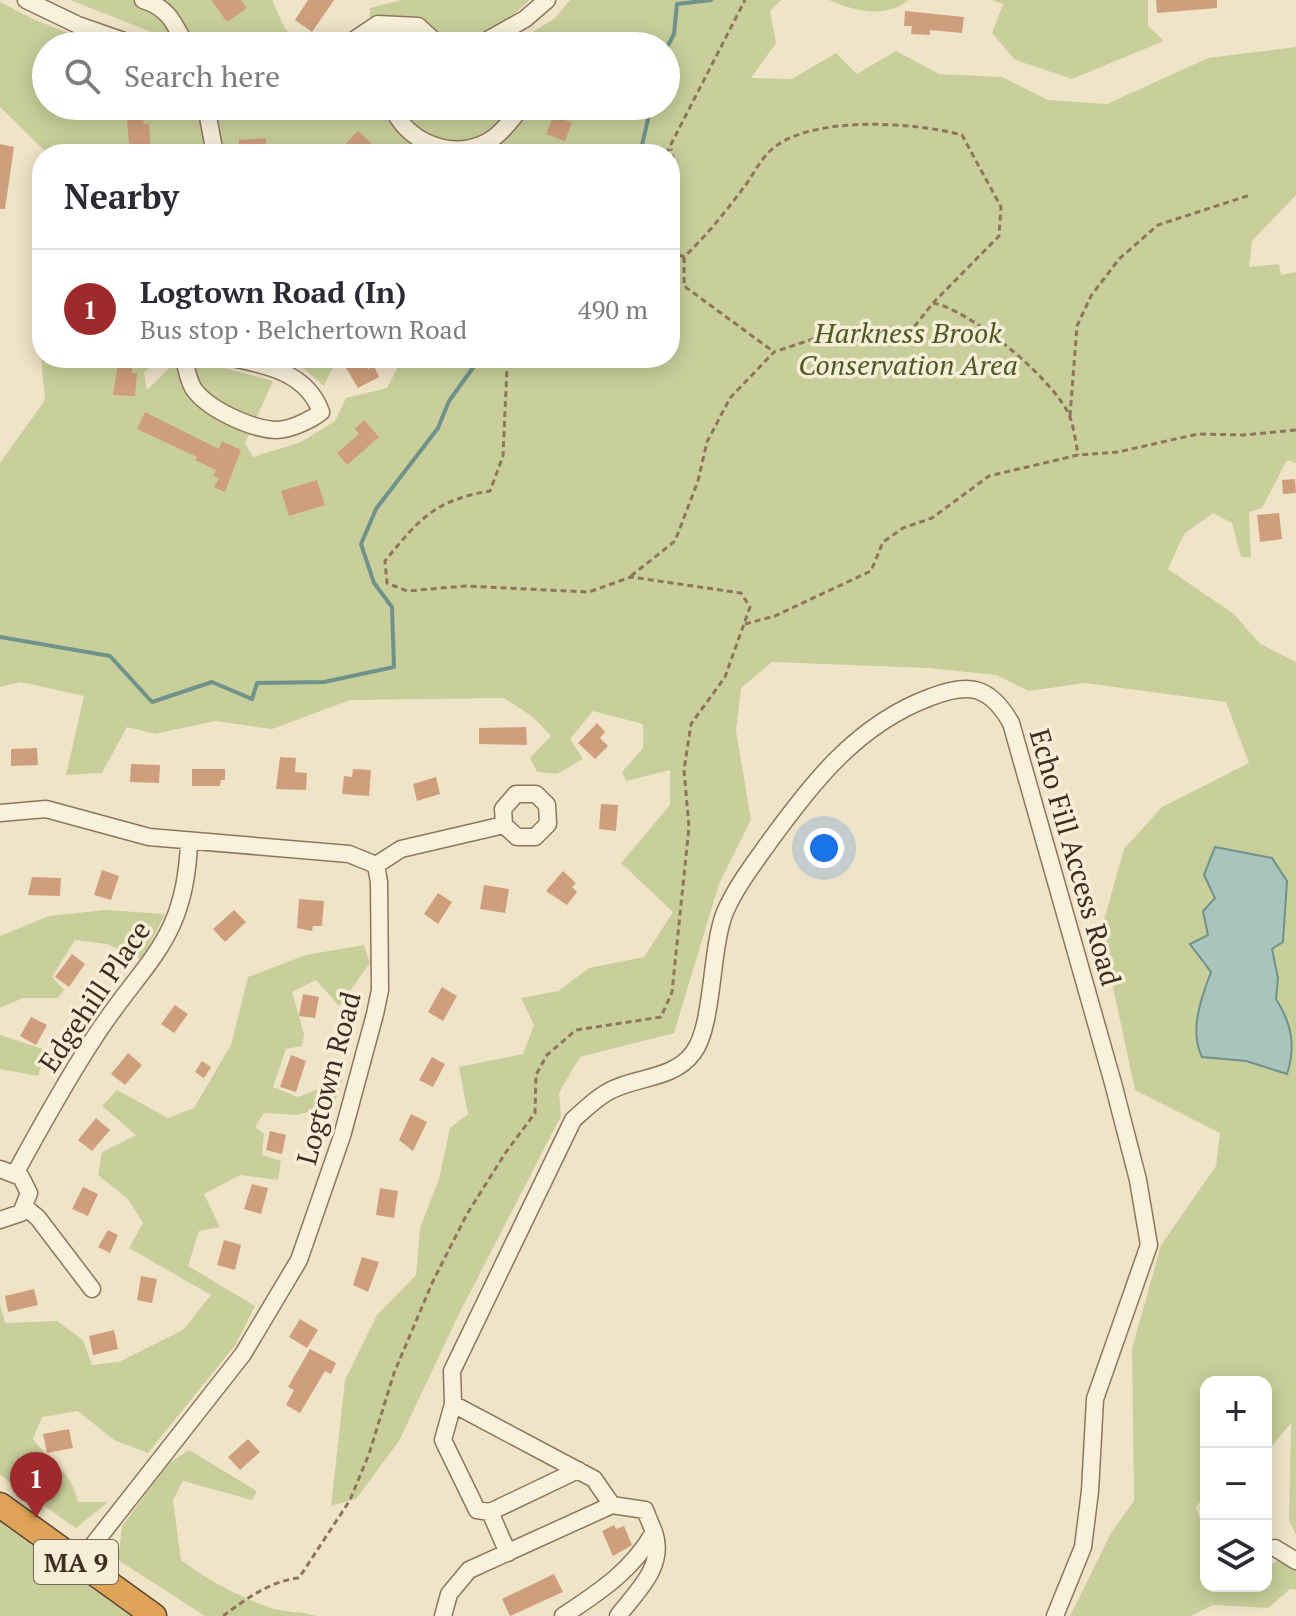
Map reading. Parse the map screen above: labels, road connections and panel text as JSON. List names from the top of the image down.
{
  "streets": {
    "highway": ["MA 9"],
    "street": ["Echo Fill Access Road", "Edgehill Place", "Logtown Road"]
  },
  "crossings": [
    ["Logtown Road", "MA 9"]
  ],
  "parks": ["Harkness Brook Conservation Area"],
  "page": {
    "search": "Search here",
    "heading": "Nearby",
    "list": [
      {
        "mark": "1",
        "name": "Logtown Road (In)",
        "note": "Bus stop · Belchertown Road",
        "value": "490 m"
      }
    ],
    "map_buttons": ["+", "−"],
    "pins": "1"
  }
}
